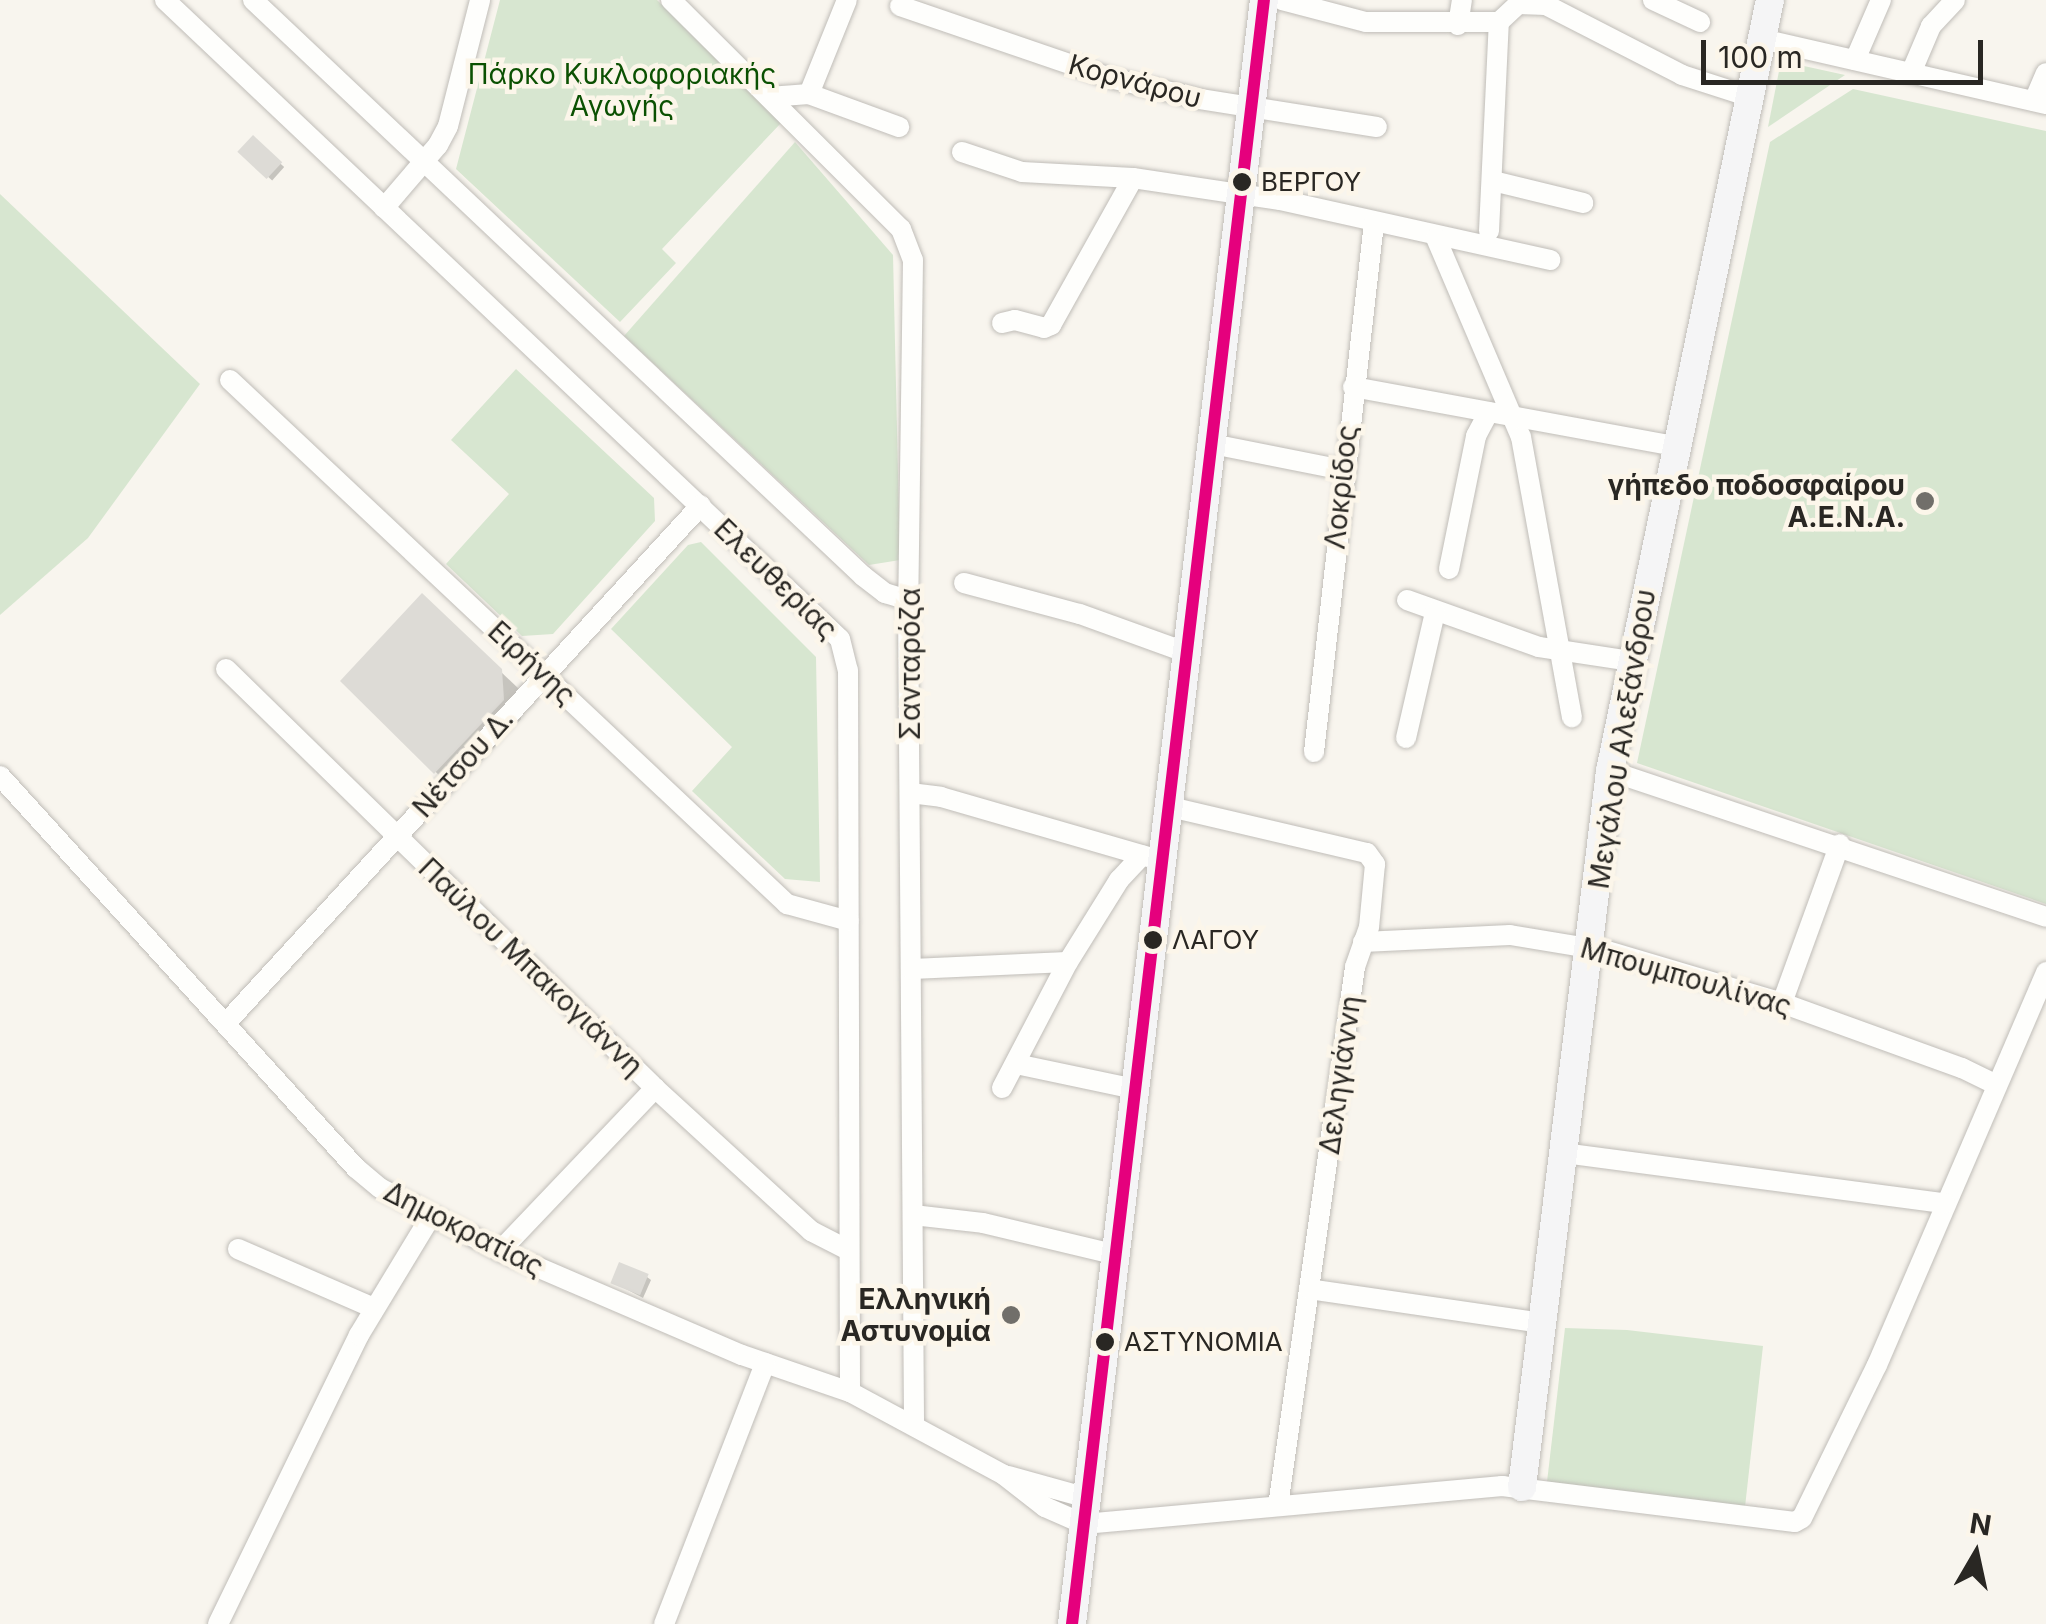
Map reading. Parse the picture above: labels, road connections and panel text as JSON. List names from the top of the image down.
{
  "streets": {
    "main road": ["Μεγάλου Αλεξάνδρου"],
    "street": [
      "Κορνάρου",
      "Λοκρίδος",
      "Ελευθερίας",
      "Ειρήνης",
      "Σανταρόζα",
      "Νέτσου Δ.",
      "Παύλου Μπακογιάννη",
      "Μπουμπουλίνας",
      "Δεληγιάννη",
      "Δημοκρατίας"
    ]
  },
  "crossings": [
    ["Ελευθερίας", "Ειρήνης"],
    ["Ελευθερίας", "Νέτσου Δ."],
    ["Ελευθερίας", "Παύλου Μπακογιάννη"],
    ["Ελευθερίας", "Δημοκρατίας"],
    ["Ειρήνης", "Νέτσου Δ."],
    ["Σανταρόζα", "Δημοκρατίας"],
    ["Μεγάλου Αλεξάνδρου", "Μπουμπουλίνας"],
    ["Νέτσου Δ.", "Παύλου Μπακογιάννη"],
    ["Νέτσου Δ.", "Δημοκρατίας"],
    ["Μπουμπουλίνας", "Δεληγιάννη"]
  ],
  "parks": ["Πάρκο Κυκλοφοριακής Αγωγής"],
  "places": [
    "ΒΕΡΓΟΥ",
    "γήπεδο ποδοσφαίρου Α.Ε.Ν.Α.",
    "ΛΑΓΟΥ",
    "Ελληνική Αστυνομία",
    "ΑΣΤΥΝΟΜΙΑ"
  ],
  "scale_bar": "100 m",
  "north": "top"
}
